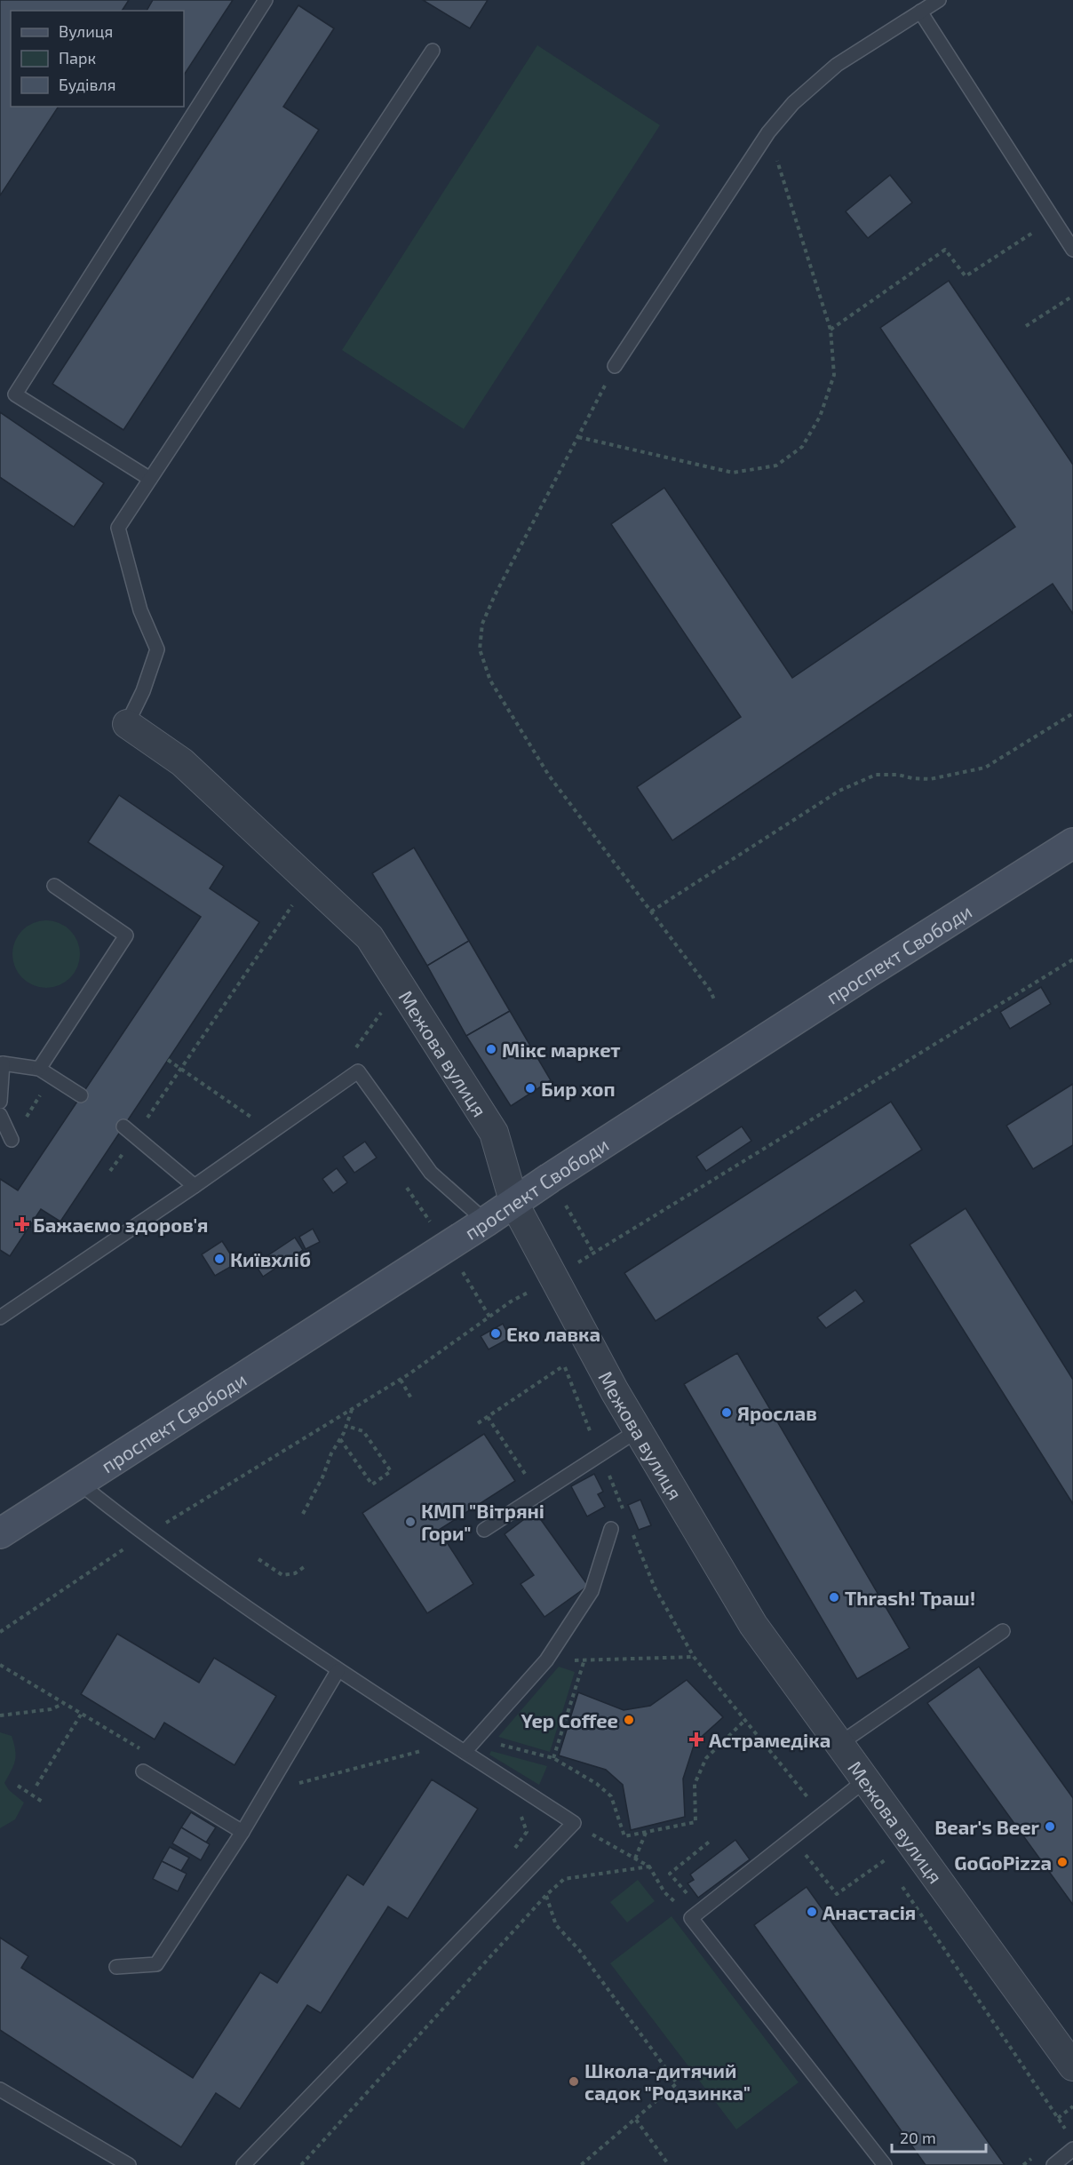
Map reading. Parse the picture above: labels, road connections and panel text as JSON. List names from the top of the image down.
{
  "streets": {
    "street": ["проспект Свободи", "Межова вулиця"]
  },
  "crossings": [
    ["проспект Свободи", "Межова вулиця"]
  ],
  "places": {
    "other": [
      "Мікс маркет",
      "Бир хоп",
      "Київхліб",
      "Еко лавка",
      "Ярослав",
      "КМП \"Вітряні Гори\"",
      "Thrash! Траш!",
      "Yep Coffee",
      "Bear's Beer",
      "GoGoPizza",
      "Анастасія",
      "Школа-дитячий садок \"Родзинка\""
    ],
    "health": ["Бажаємо здоров'я", "Астрамедіка"]
  },
  "legend": ["Вулиця", "Парк", "Будівля"],
  "scale_bar": "20 m"
}
